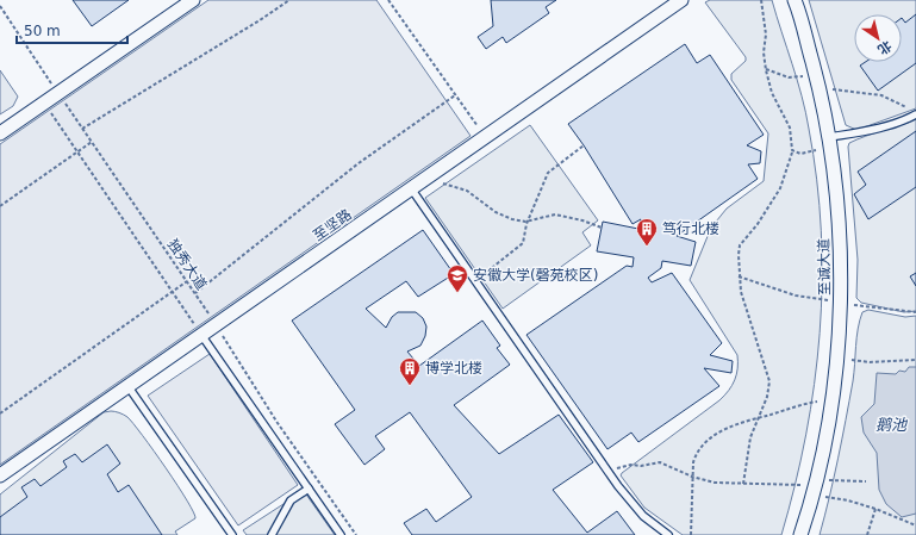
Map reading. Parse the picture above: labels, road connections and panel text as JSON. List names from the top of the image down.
{
  "streets": {
    "street": ["至坚路", "至诚大道"],
    "path": ["独秀大道"]
  },
  "crossings": [
    ["至坚路", "独秀大道"]
  ],
  "water": ["鹅池"],
  "places": {
    "building": ["笃行北楼", "博学北楼"],
    "school or university": ["安徽大学(磬苑校区)"]
  },
  "scale_bar": "50 m",
  "north": "bottom right"
}
